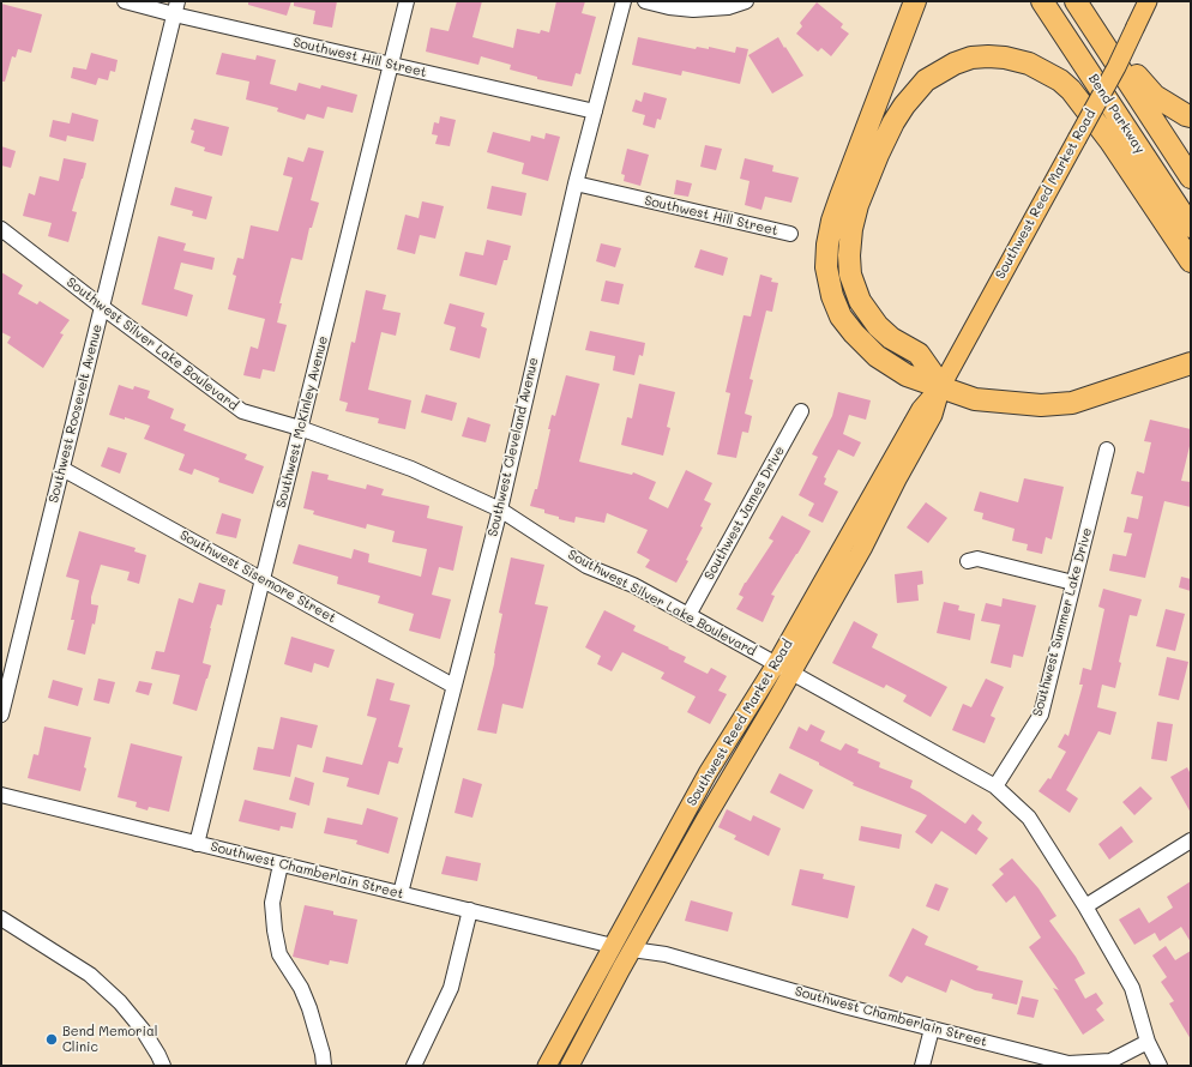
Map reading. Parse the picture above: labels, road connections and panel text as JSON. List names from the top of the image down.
{
  "streets": {
    "highway": ["Bend Parkway"],
    "main road": ["Southwest Reed Market Road"],
    "street": [
      "Southwest Hill Street",
      "Southwest Silver Lake Boulevard",
      "Southwest Roosevelt Avenue",
      "Southwest McKinley Avenue",
      "Southwest Cleveland Avenue",
      "Southwest James Drive",
      "Southwest Sisemore Street",
      "Southwest Summer Lake Drive",
      "Southwest Chamberlain Street"
    ]
  },
  "crossings": [
    ["Southwest Hill Street", "Southwest Roosevelt Avenue"],
    ["Southwest Hill Street", "Southwest McKinley Avenue"],
    ["Southwest Hill Street", "Southwest Cleveland Avenue"],
    ["Southwest Reed Market Road", "Southwest Silver Lake Boulevard"],
    ["Southwest Reed Market Road", "Southwest Chamberlain Street"],
    ["Southwest Silver Lake Boulevard", "Southwest Roosevelt Avenue"],
    ["Southwest Silver Lake Boulevard", "Southwest McKinley Avenue"],
    ["Southwest Silver Lake Boulevard", "Southwest Cleveland Avenue"],
    ["Southwest Silver Lake Boulevard", "Southwest James Drive"],
    ["Southwest Silver Lake Boulevard", "Southwest Summer Lake Drive"],
    ["Southwest Silver Lake Boulevard", "Southwest Chamberlain Street"],
    ["Southwest Roosevelt Avenue", "Southwest Sisemore Street"],
    ["Southwest McKinley Avenue", "Southwest Sisemore Street"],
    ["Southwest McKinley Avenue", "Southwest Chamberlain Street"],
    ["Southwest Cleveland Avenue", "Southwest Sisemore Street"],
    ["Southwest Cleveland Avenue", "Southwest Chamberlain Street"]
  ],
  "places": ["Bend Memorial Clinic"]
}
